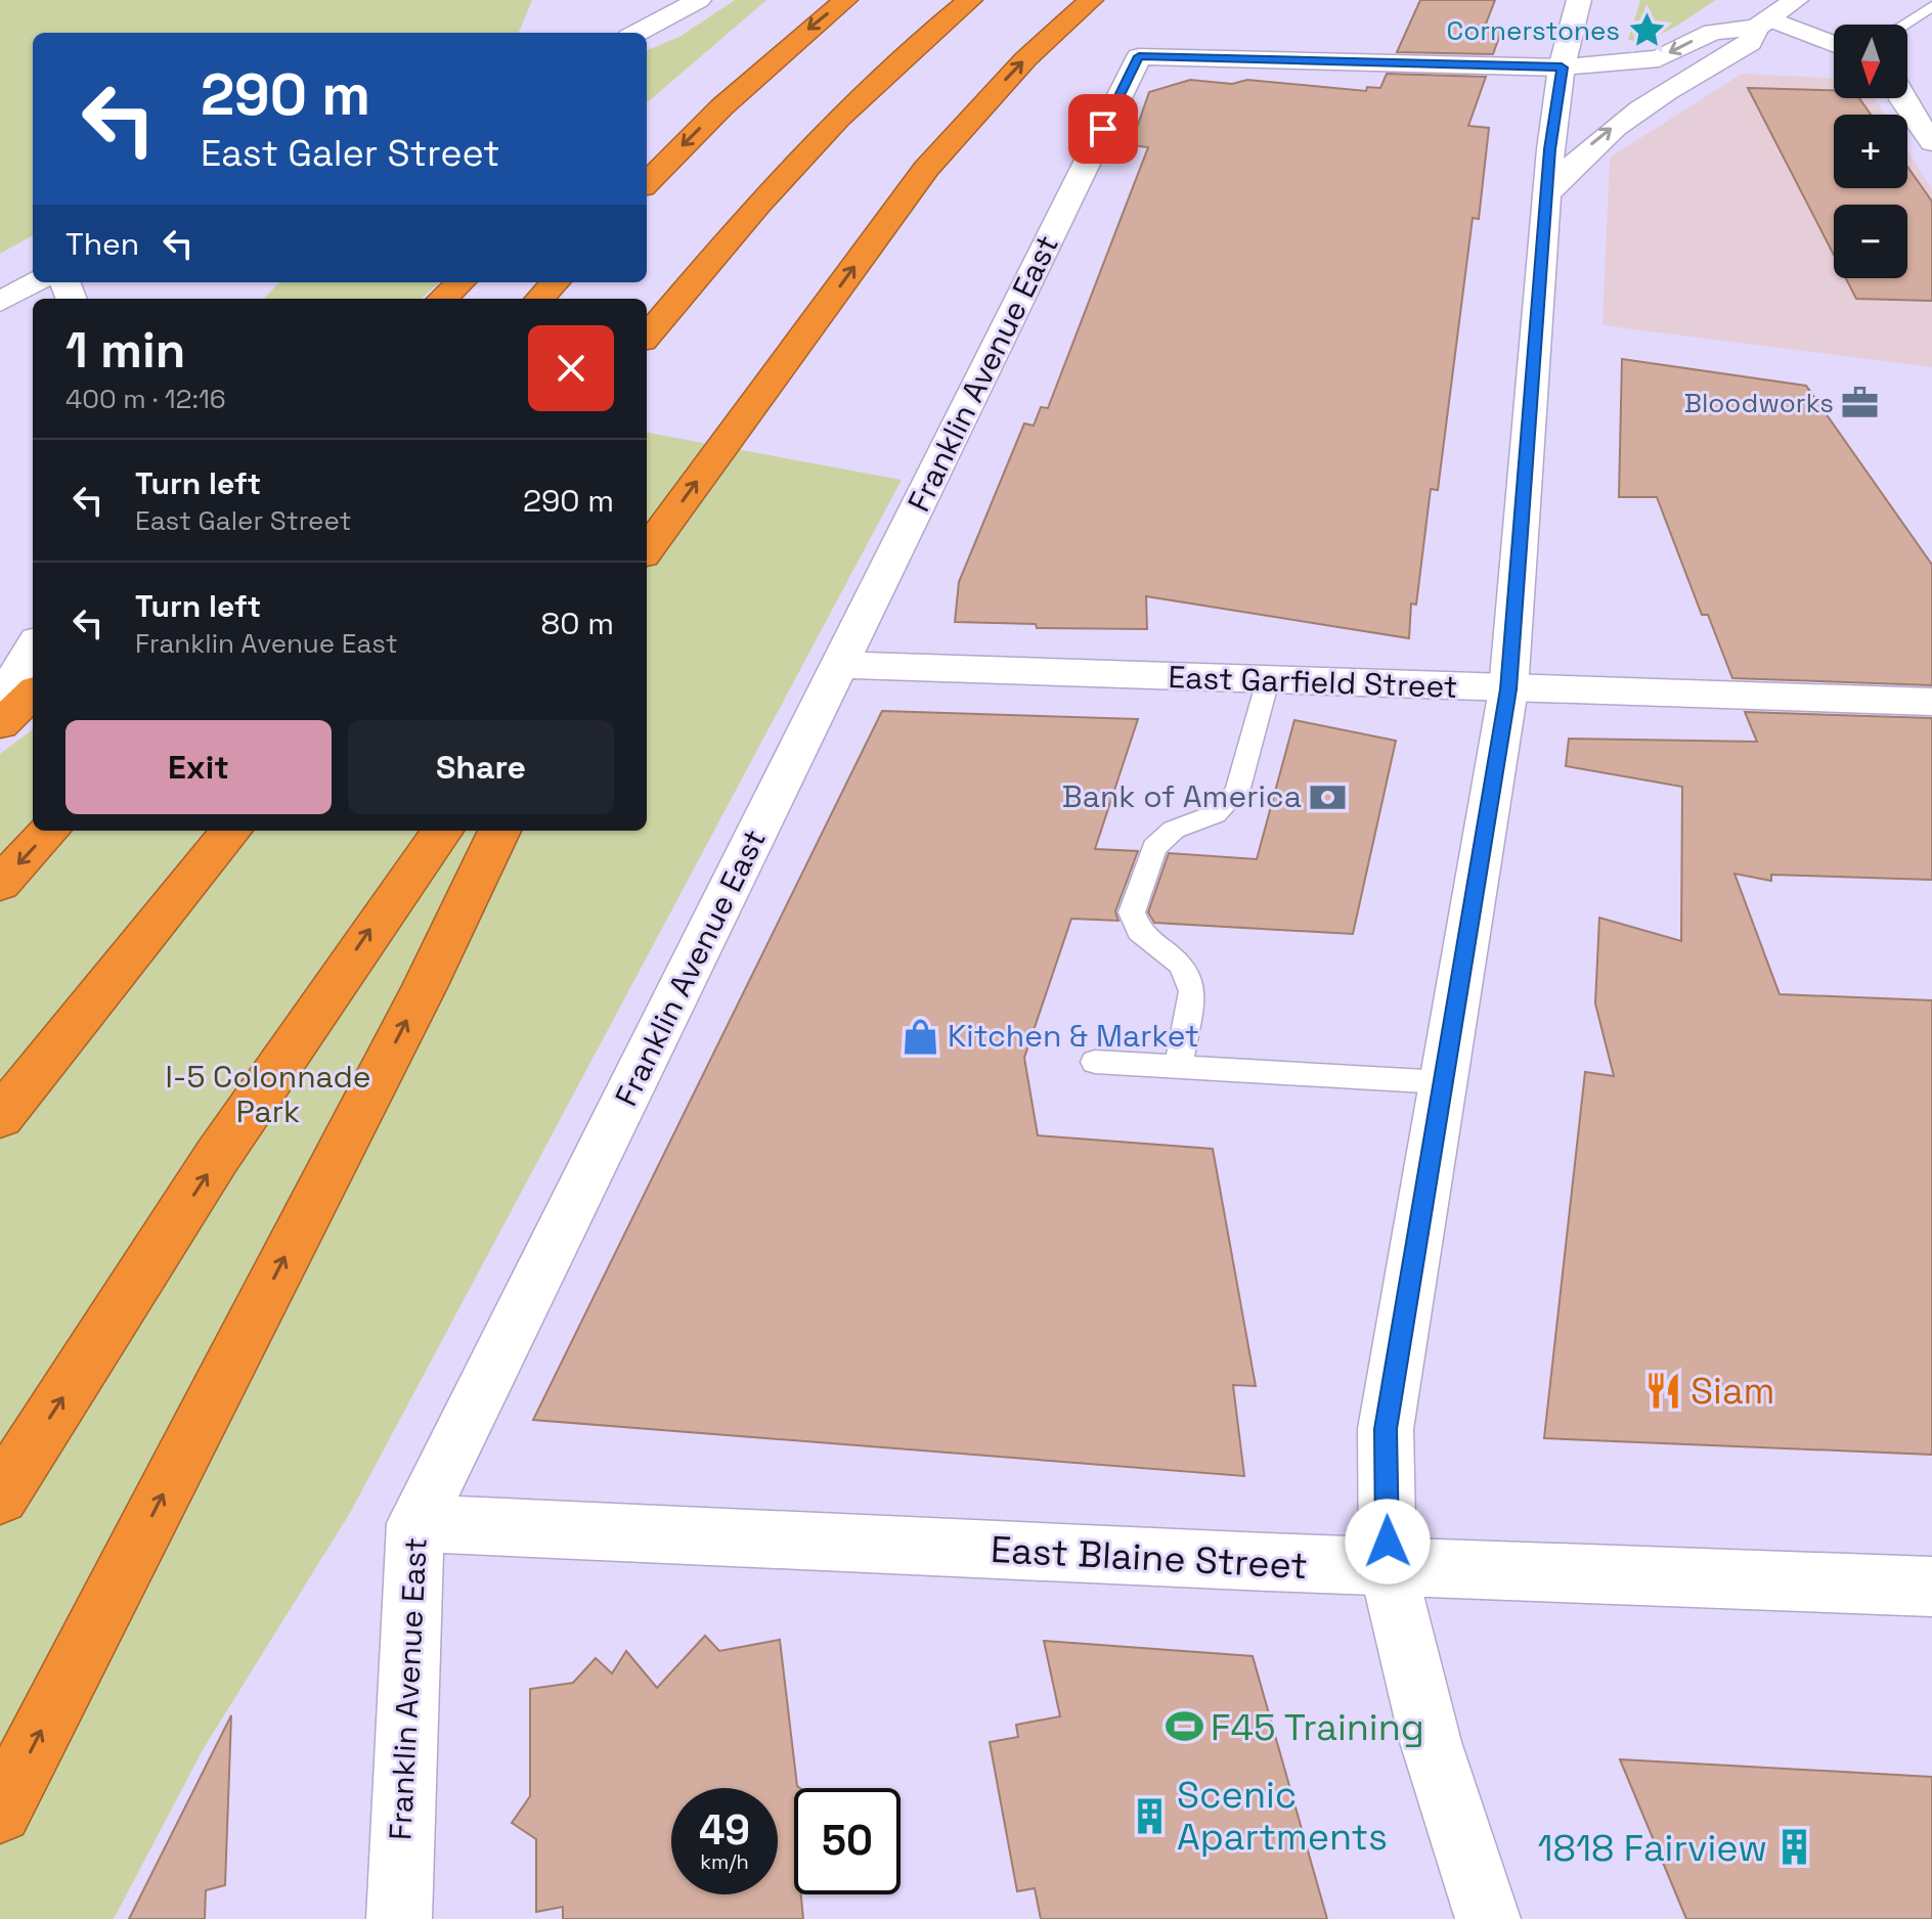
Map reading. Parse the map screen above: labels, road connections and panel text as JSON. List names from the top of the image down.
{
  "streets": {
    "street": ["Franklin Avenue East", "East Garfield Street", "East Blaine Street"]
  },
  "crossings": [
    ["Franklin Avenue East", "East Garfield Street"],
    ["Franklin Avenue East", "East Blaine Street"]
  ],
  "parks": ["I-5 Colonnade Park"],
  "places": {
    "place": ["Cornerstones"],
    "office": ["Bloodworks"],
    "bank": ["Bank of America"],
    "shop": ["Kitchen & Market"],
    "restaurant": ["Siam"],
    "sports": ["F45 Training"],
    "building": ["Scenic Apartments", "1818 Fairview"]
  },
  "north": "bottom",
  "page": {
    "map_buttons": ["+", "−"],
    "turn": ["290 m", "East Galer Street"],
    "then": "Then",
    "heading": ["1 min", "400 m · 12:16"],
    "list": [
      {
        "name": "Turn left",
        "note": "East Galer Street",
        "value": "290 m"
      },
      {
        "name": "Turn left",
        "note": "Franklin Avenue East",
        "value": "80 m"
      }
    ],
    "buttons": ["Exit", "Share"],
    "speed": "49 km/h",
    "limit": "50"
  }
}
